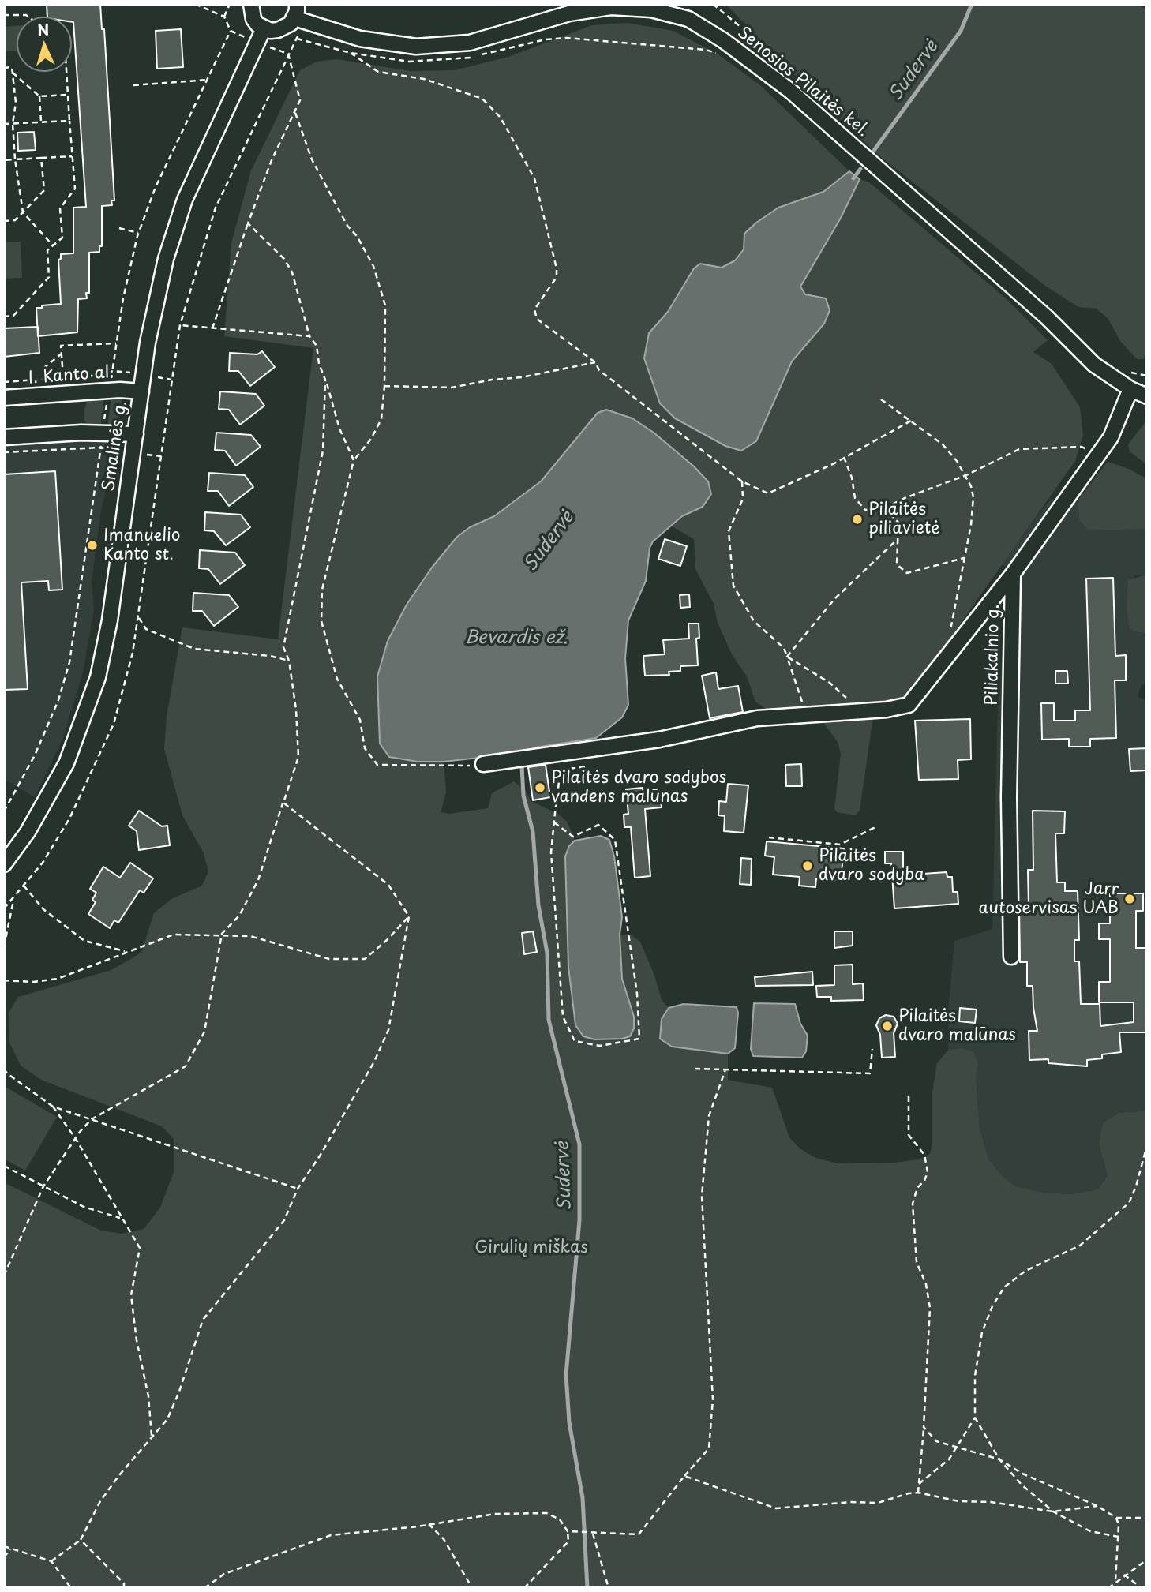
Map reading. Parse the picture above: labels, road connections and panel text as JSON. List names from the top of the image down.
{
  "streets": {
    "street": [
      "Senosios Pilaitės kel.",
      "I. Kanto al.",
      "Smalinės g.",
      "Piliakalnio g."
    ]
  },
  "crossings": [
    ["I. Kanto al.", "Smalinės g."]
  ],
  "water": ["Sudervė", "Bevardis ež."],
  "parks": ["Girulių miškas"],
  "places": [
    "Pilaitės piliavietė",
    "Imanuelio Kanto st.",
    "Pilaitės dvaro sodybos vandens malūnas",
    "Pilaitės dvaro sodyba",
    "Jarr autoservisas UAB",
    "Pilaitės dvaro malūnas"
  ],
  "north": "top"
}
